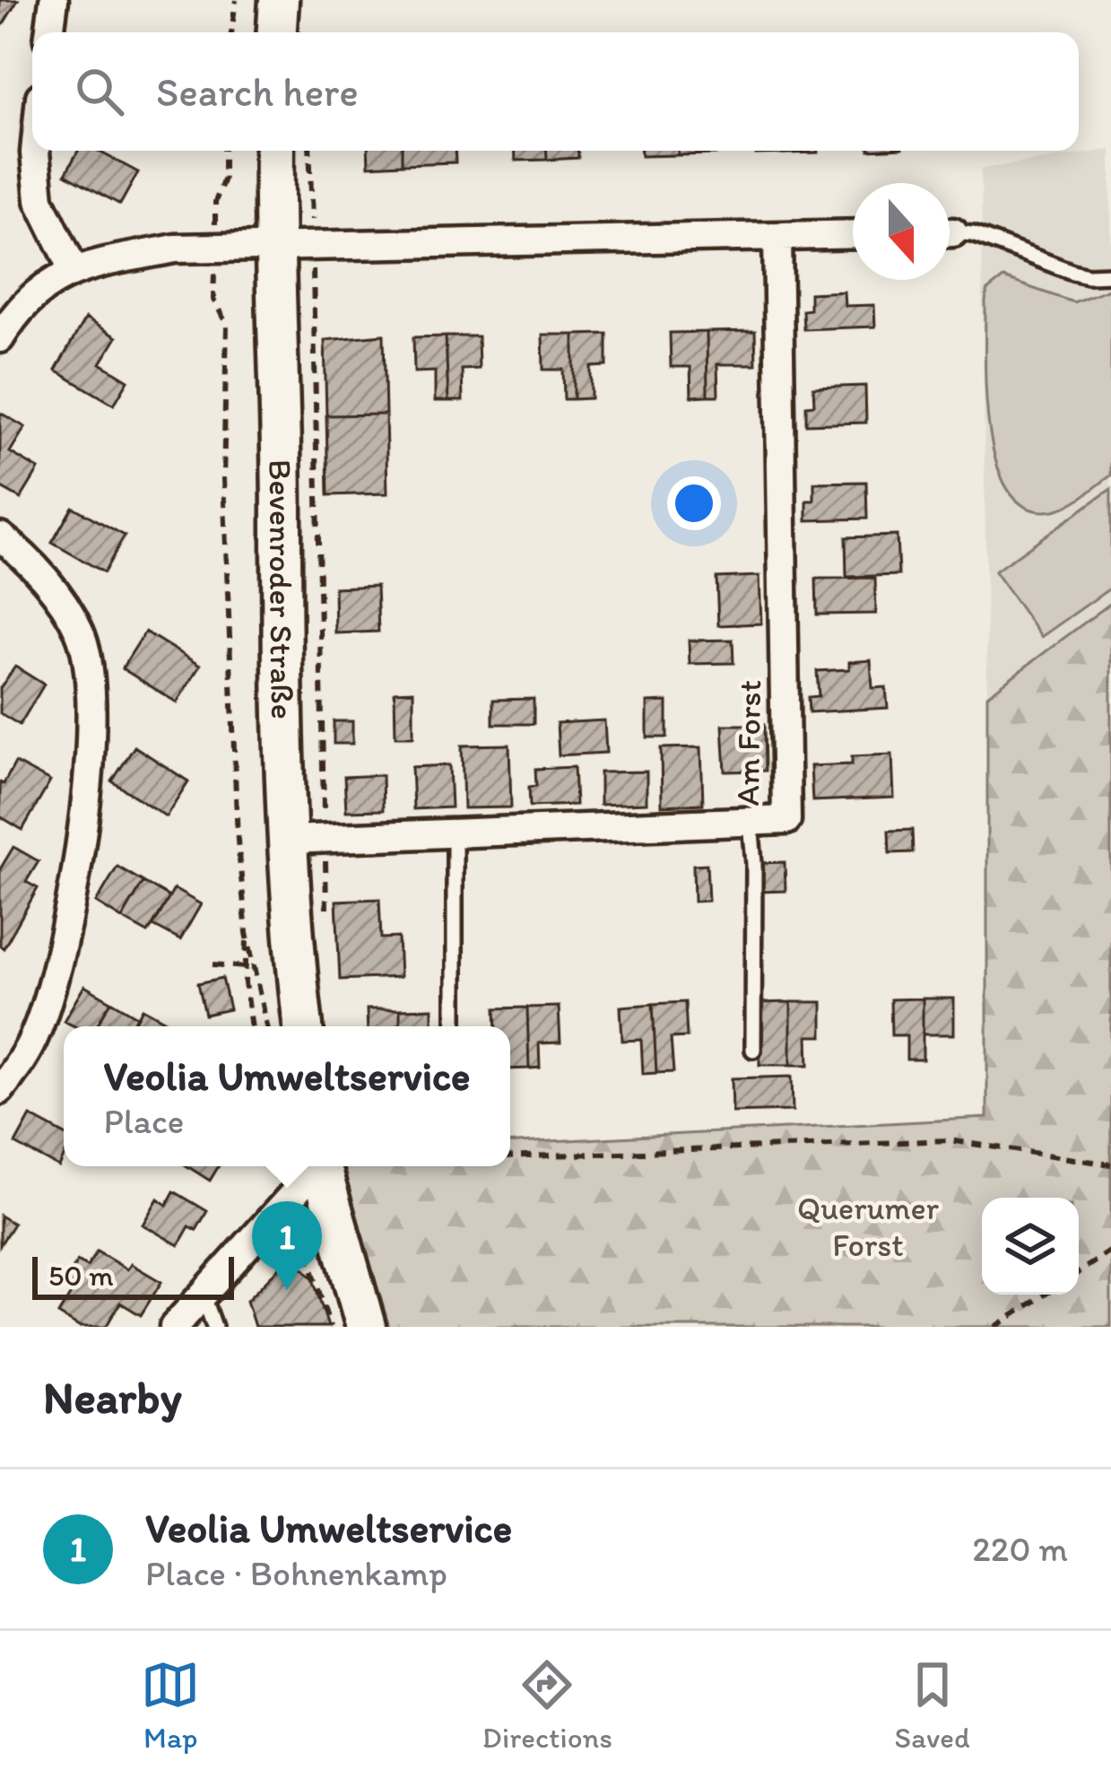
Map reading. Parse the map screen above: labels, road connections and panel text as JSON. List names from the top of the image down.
{
  "streets": {
    "main road": ["Bevenroder Straße"],
    "street": ["Am Forst"]
  },
  "crossings": [
    ["Bevenroder Straße", "Am Forst"]
  ],
  "parks": ["Querumer Forst"],
  "scale_bar": "50 m",
  "north": "bottom",
  "page": {
    "search": "Search here",
    "popup": ["Veolia Umweltservice", "Place"],
    "pins": "1",
    "scale": "50 m",
    "heading": "Nearby",
    "list": [
      {
        "mark": "1",
        "name": "Veolia Umweltservice",
        "note": "Place · Bohnenkamp",
        "value": "220 m"
      }
    ],
    "nav": ["Map", "Directions", "Saved"]
  }
}
